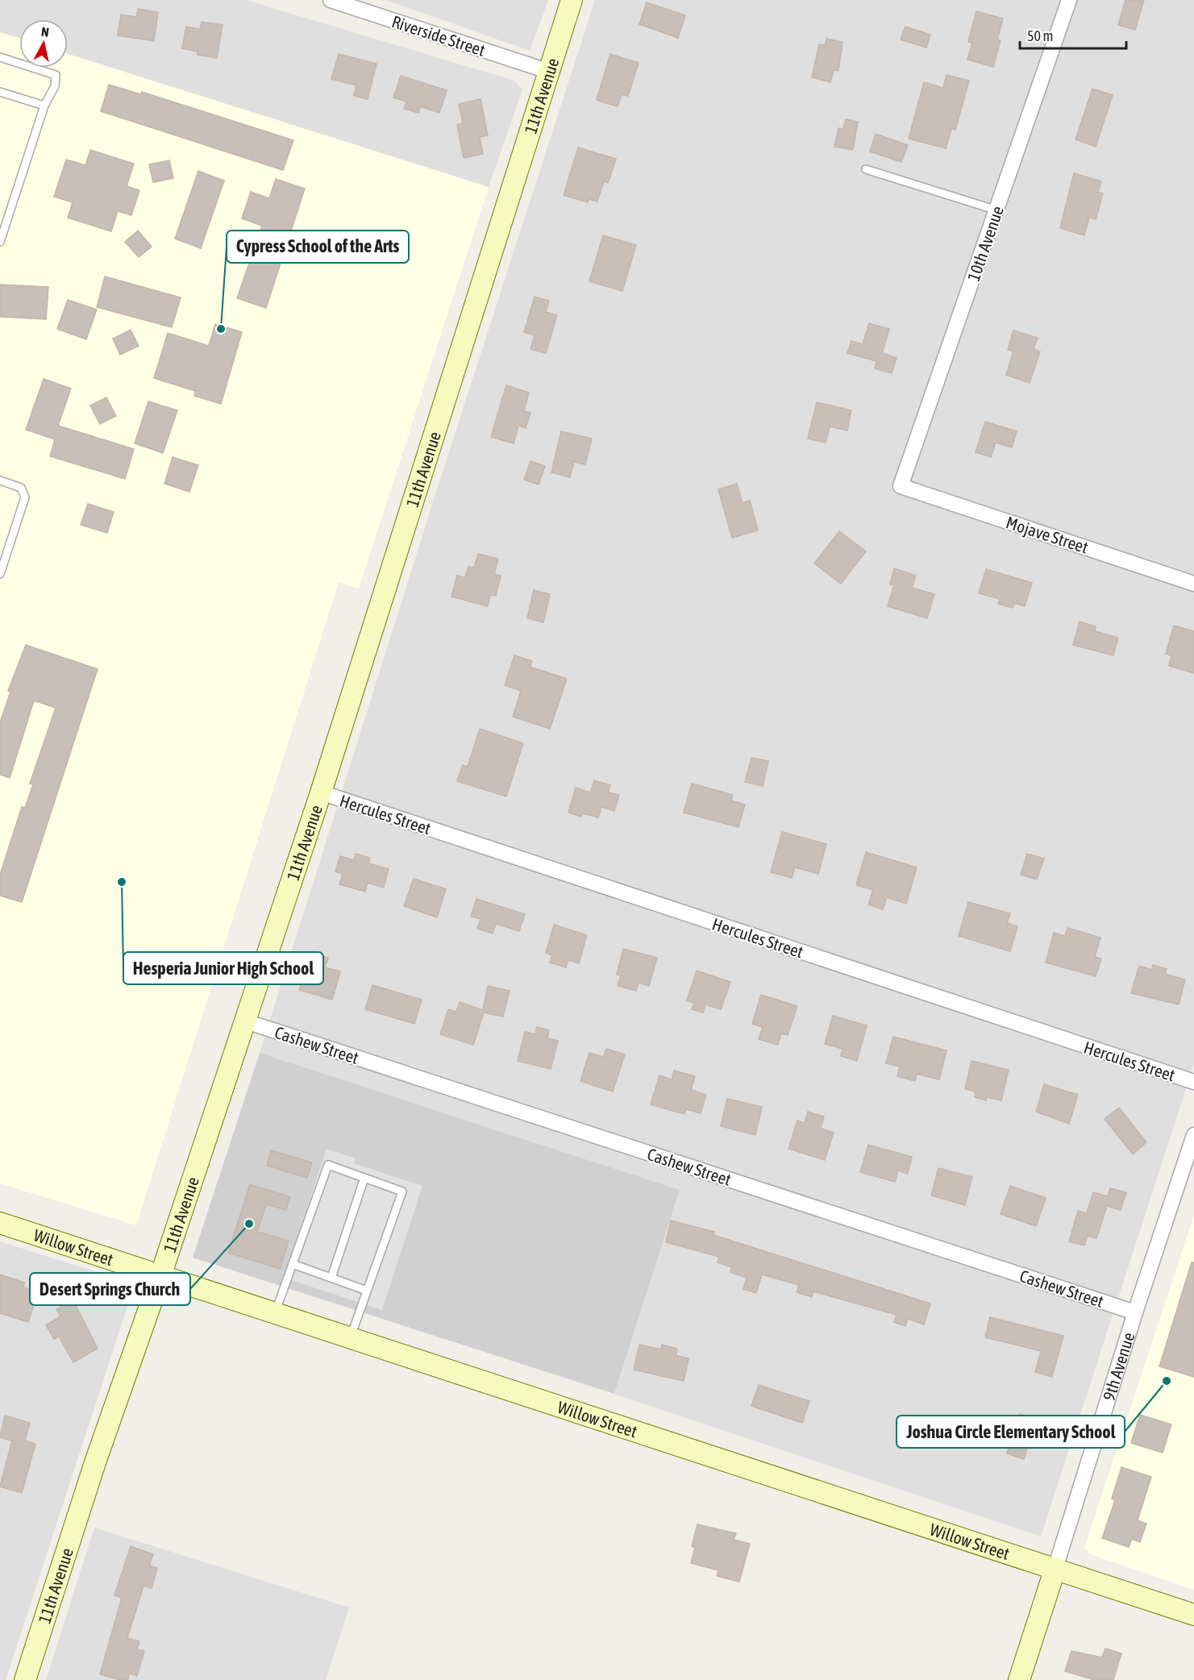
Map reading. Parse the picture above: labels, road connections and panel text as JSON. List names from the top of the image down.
{
  "streets": {
    "main road": ["11th Avenue", "Willow Street", "9th Avenue"],
    "street": [
      "Riverside Street",
      "10th Avenue",
      "Mojave Street",
      "Hercules Street",
      "Cashew Street"
    ]
  },
  "crossings": [
    ["Riverside Street", "11th Avenue"],
    ["11th Avenue", "Hercules Street"],
    ["11th Avenue", "Cashew Street"],
    ["11th Avenue", "Willow Street"],
    ["10th Avenue", "Mojave Street"],
    ["Cashew Street", "9th Avenue"],
    ["Willow Street", "9th Avenue"]
  ],
  "places": [
    "Cypress School of the Arts",
    "Hesperia Junior High School",
    "Desert Springs Church",
    "Joshua Circle Elementary School"
  ],
  "scale_bar": "50 m",
  "north": "top"
}
